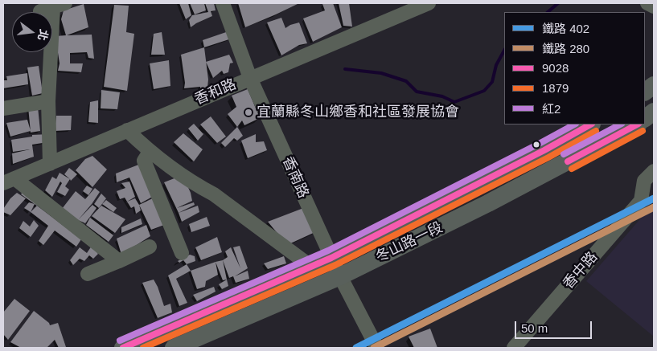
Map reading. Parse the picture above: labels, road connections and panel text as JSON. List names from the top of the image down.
{
  "streets": {
    "main road": ["冬山路一段"],
    "street": ["香和路", "香南路", "香中路"]
  },
  "crossings": [
    ["香和路", "香南路"],
    ["香南路", "冬山路一段"]
  ],
  "places": ["宜蘭縣冬山鄉香和社區發展協會"],
  "lines": [
    "transit line 9028",
    "transit line 紅2",
    "transit line 1879",
    "rail line 402",
    "rail line 280"
  ],
  "legend": [
    "鐵路 402",
    "鐵路 280",
    "9028",
    "1879",
    "紅2"
  ],
  "scale_bar": "50 m",
  "north": "right"
}
